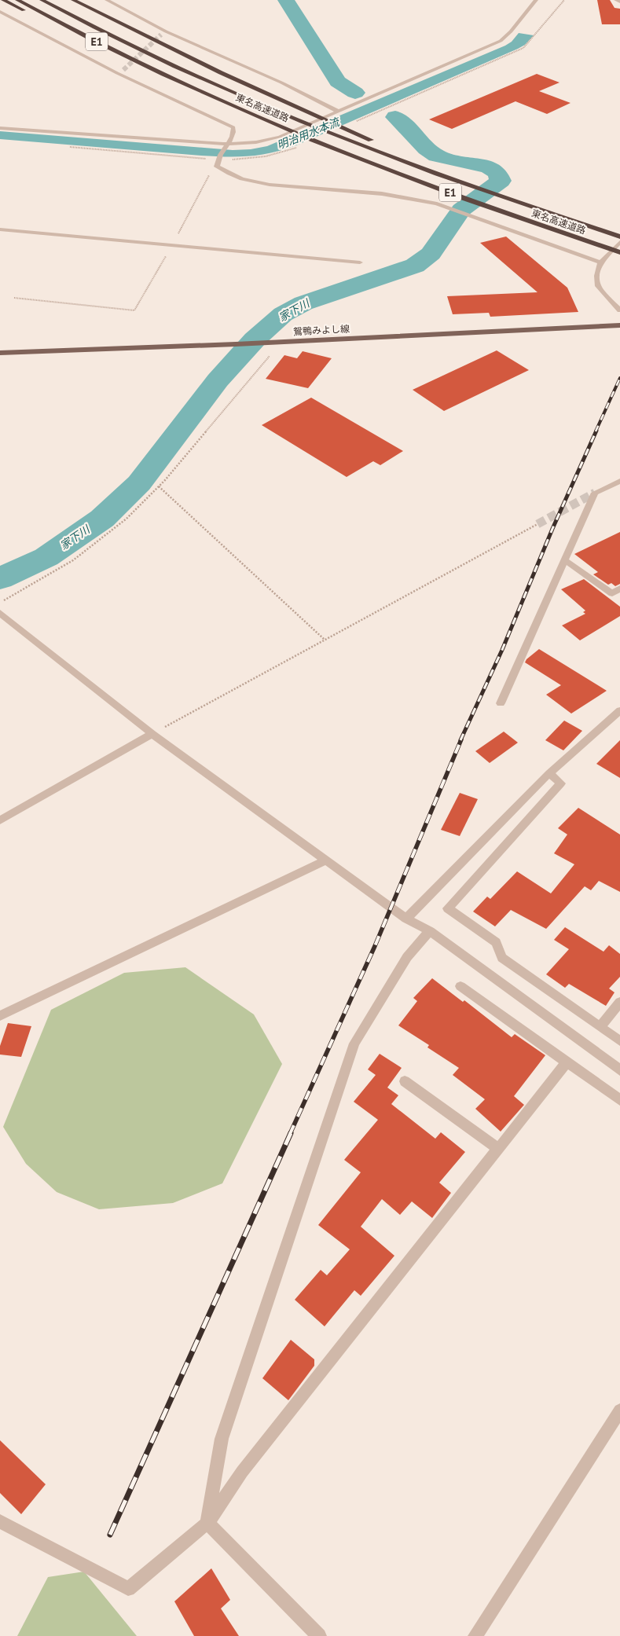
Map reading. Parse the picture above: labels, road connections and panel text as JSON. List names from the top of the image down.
{
  "streets": {
    "highway": ["E1", "東名高速道路"],
    "main road": ["鴛鴨みよし線"]
  },
  "water": ["明治用水本流", "家下川"]
}
